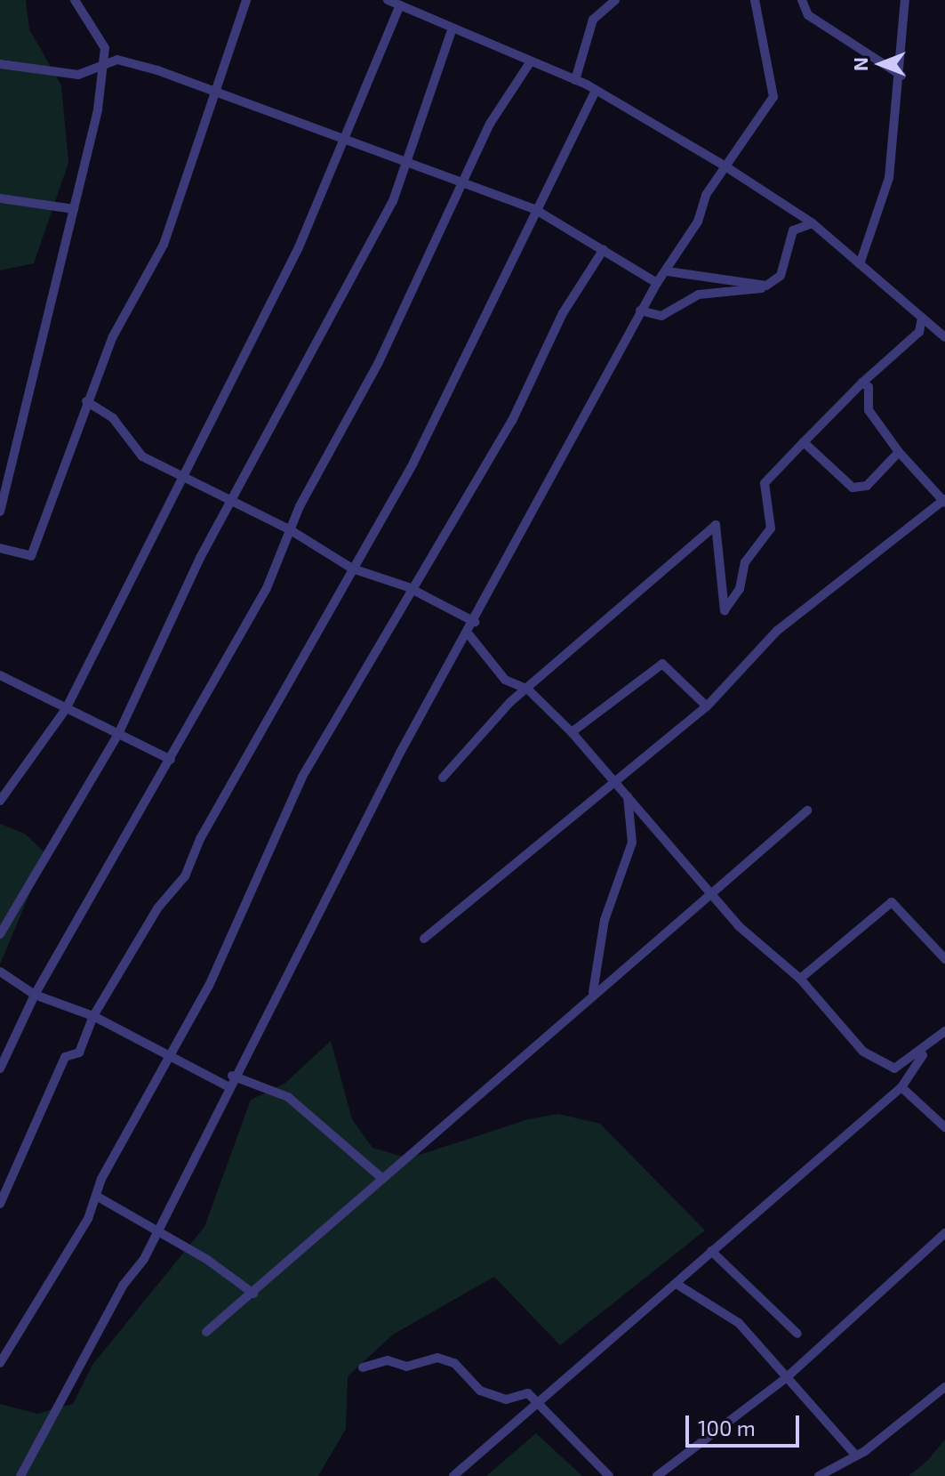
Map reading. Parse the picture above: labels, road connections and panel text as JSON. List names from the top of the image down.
{
  "scale_bar": "100 m",
  "north": "left"
}
